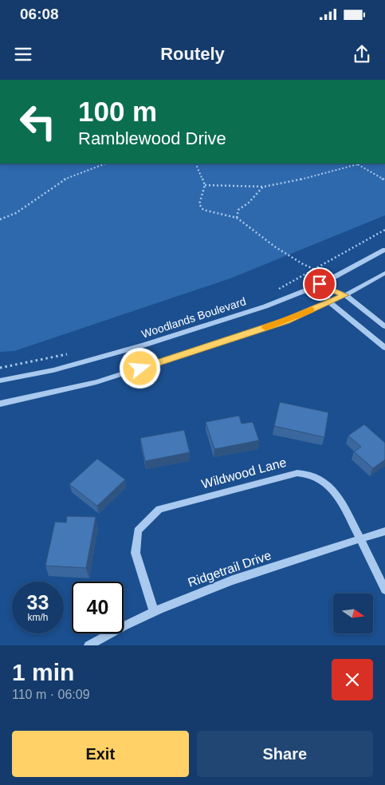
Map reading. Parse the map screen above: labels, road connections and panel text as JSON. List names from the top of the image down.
{
  "streets": {
    "street": ["Woodlands Boulevard", "Wildwood Lane", "Ridgetrail Drive"]
  },
  "crossings": [
    ["Wildwood Lane", "Ridgetrail Drive"]
  ],
  "north": "right",
  "page": {
    "status": "06:08",
    "header": "Routely",
    "turn": ["100 m", "Ramblewood Drive"],
    "speed": "33 km/h",
    "limit": "40",
    "heading": ["1 min", "110 m · 06:09"],
    "buttons": ["Exit", "Share"]
  }
}
